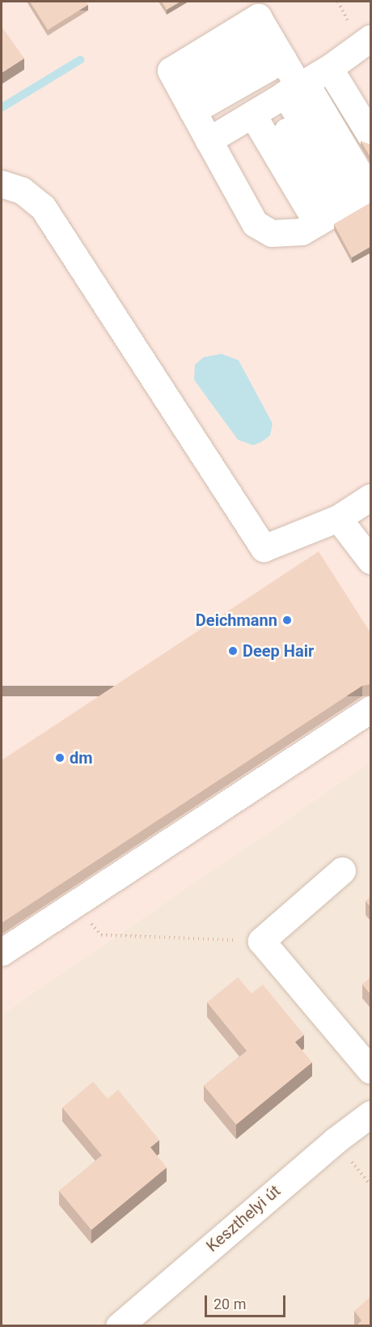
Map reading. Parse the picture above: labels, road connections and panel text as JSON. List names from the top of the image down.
{
  "streets": {
    "street": ["Keszthelyi út"]
  },
  "places": ["Deichmann", "Deep Hair", "dm"],
  "scale_bar": "20 m"
}
